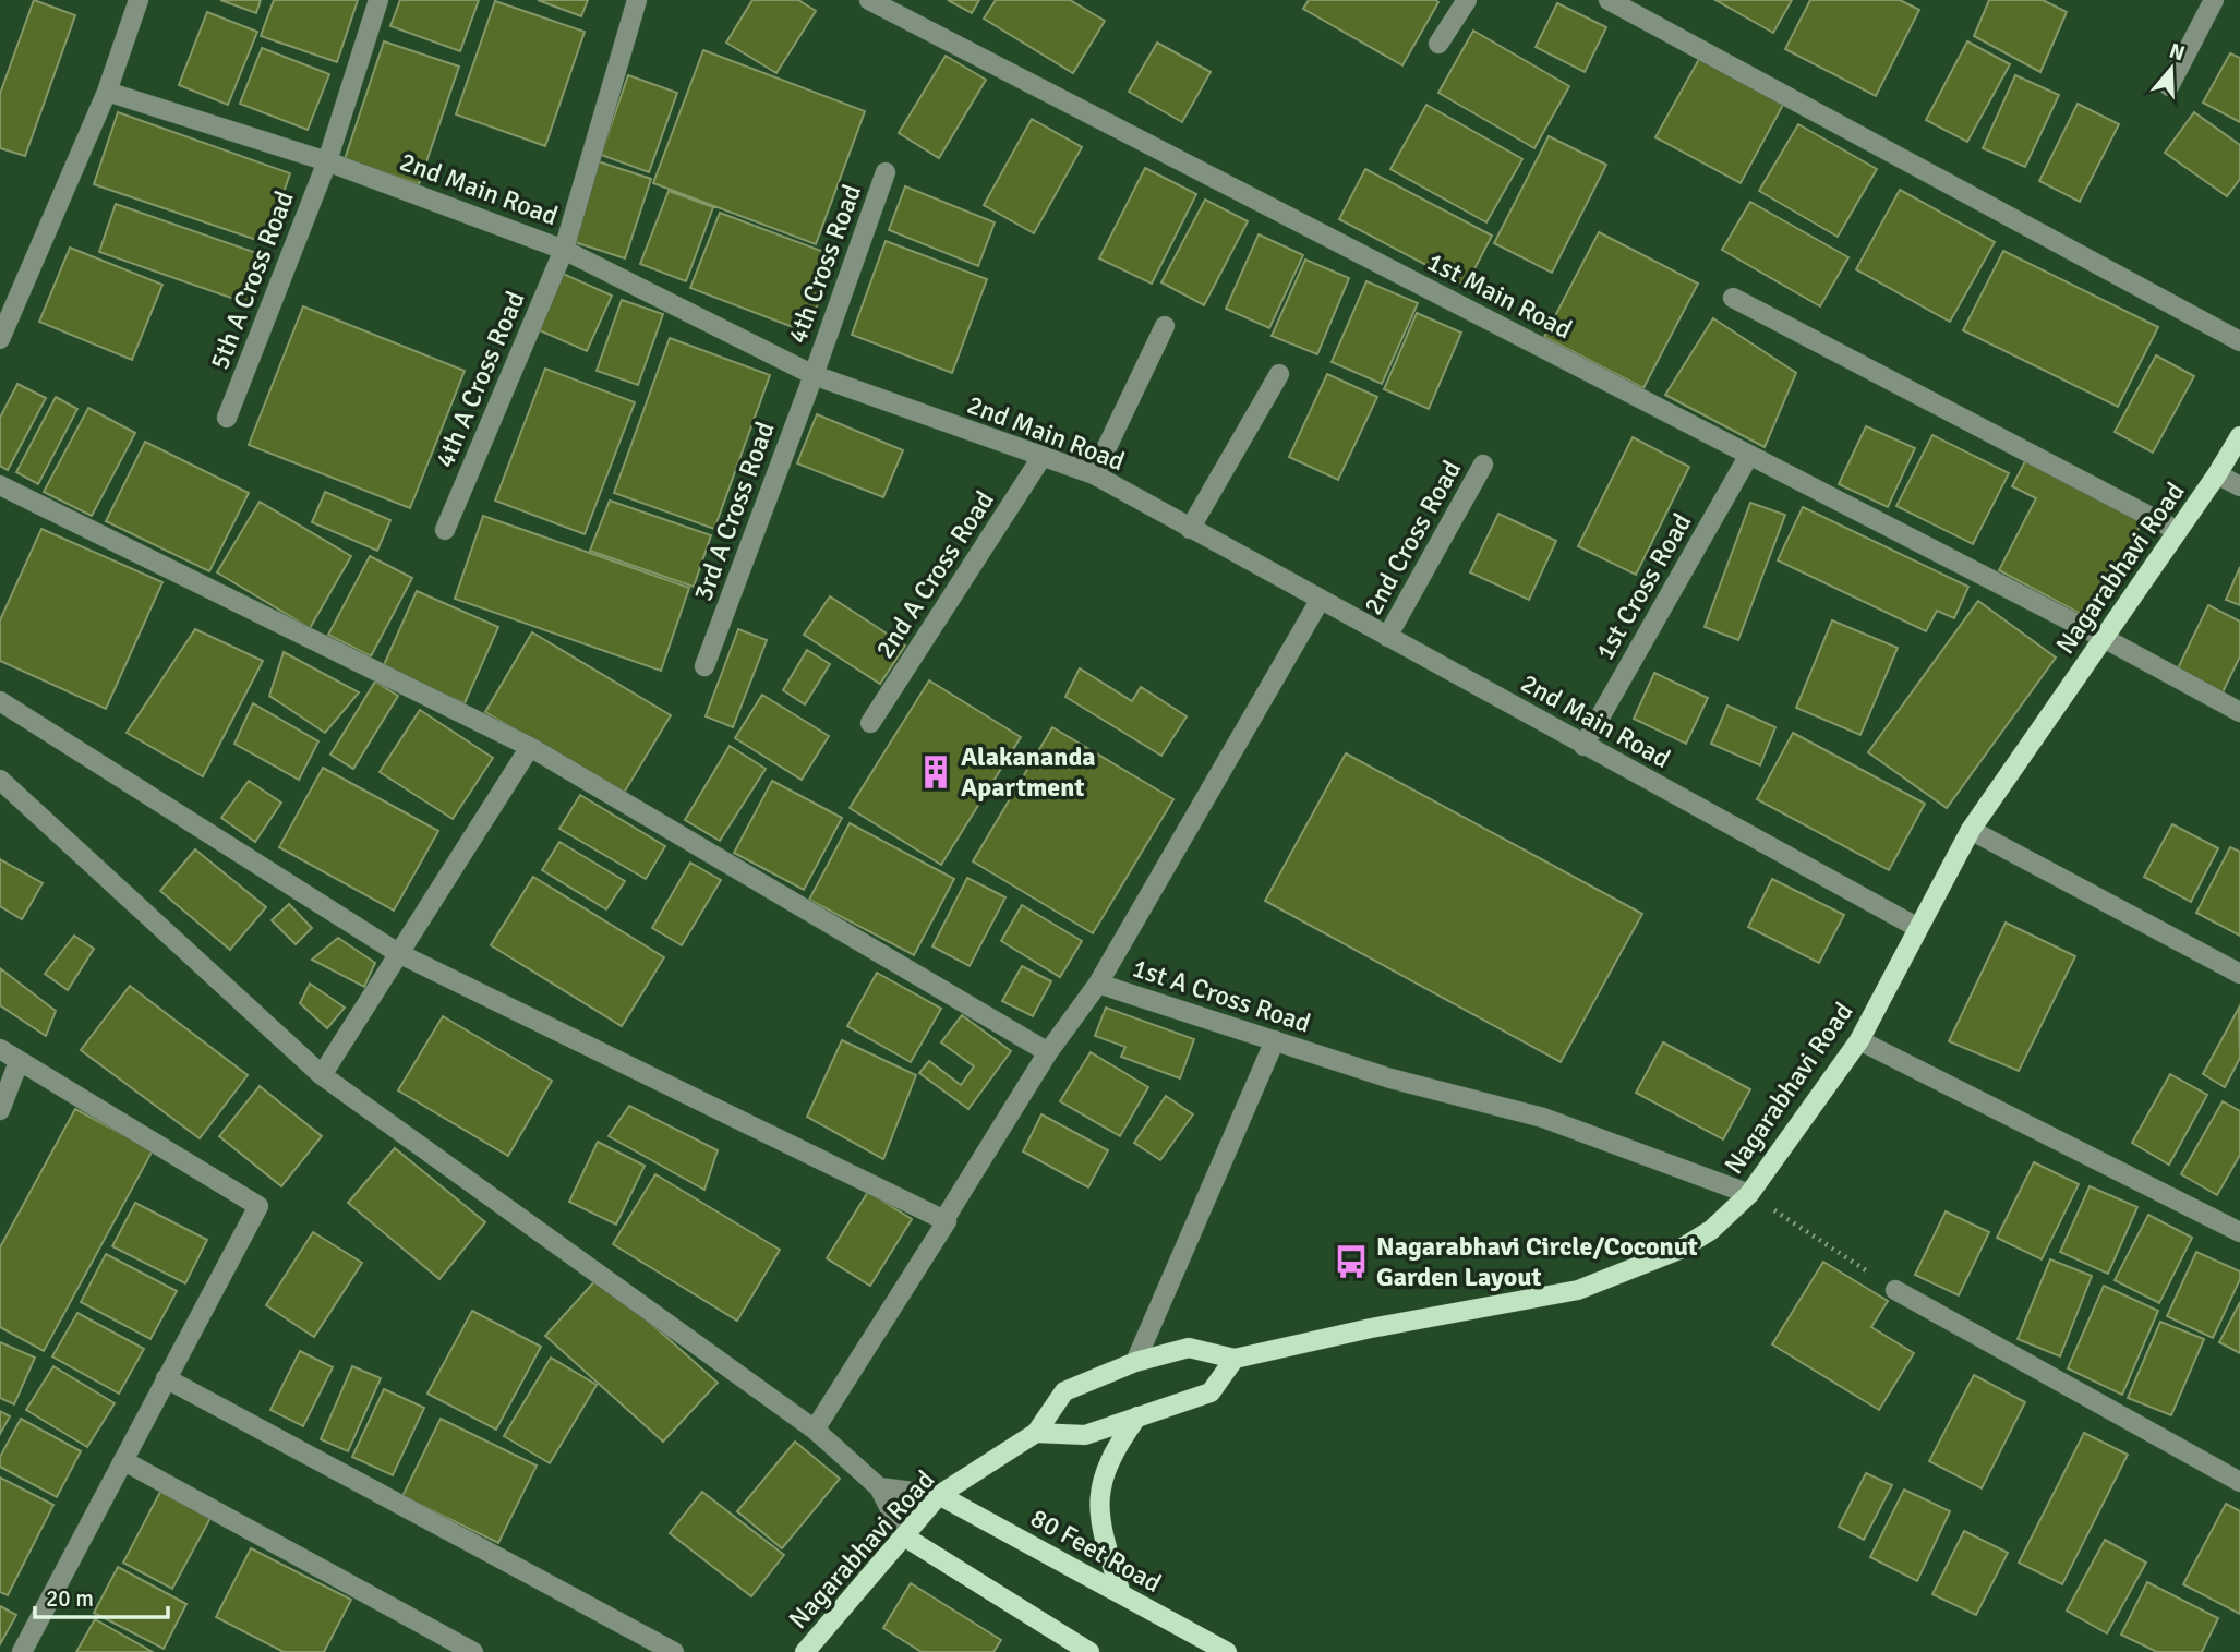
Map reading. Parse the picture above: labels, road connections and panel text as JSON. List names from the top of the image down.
{
  "streets": {
    "main road": ["Nagarabhavi Road", "80 Feet Road"],
    "street": [
      "2nd Main Road",
      "4th Cross Road",
      "5th A Cross Road",
      "1st Main Road",
      "4th A Cross Road",
      "3rd A Cross Road",
      "2nd Cross Road",
      "2nd A Cross Road",
      "1st Cross Road",
      "1st A Cross Road"
    ]
  },
  "crossings": [
    ["2nd Main Road", "4th Cross Road"],
    ["2nd Main Road", "5th A Cross Road"],
    ["2nd Main Road", "4th A Cross Road"],
    ["2nd Main Road", "3rd A Cross Road"],
    ["2nd Main Road", "2nd Cross Road"],
    ["2nd Main Road", "Nagarabhavi Road"],
    ["2nd Main Road", "2nd A Cross Road"],
    ["2nd Main Road", "1st Cross Road"],
    ["2nd Main Road", "1st A Cross Road"],
    ["4th Cross Road", "3rd A Cross Road"],
    ["1st Main Road", "Nagarabhavi Road"],
    ["1st Main Road", "1st Cross Road"],
    ["Nagarabhavi Road", "1st A Cross Road"],
    ["Nagarabhavi Road", "80 Feet Road"]
  ],
  "places": {
    "building": ["Alakananda Apartment"],
    "bus stop": ["Nagarabhavi Circle/Coconut Garden Layout"]
  },
  "scale_bar": "20 m",
  "north": "top"
}
